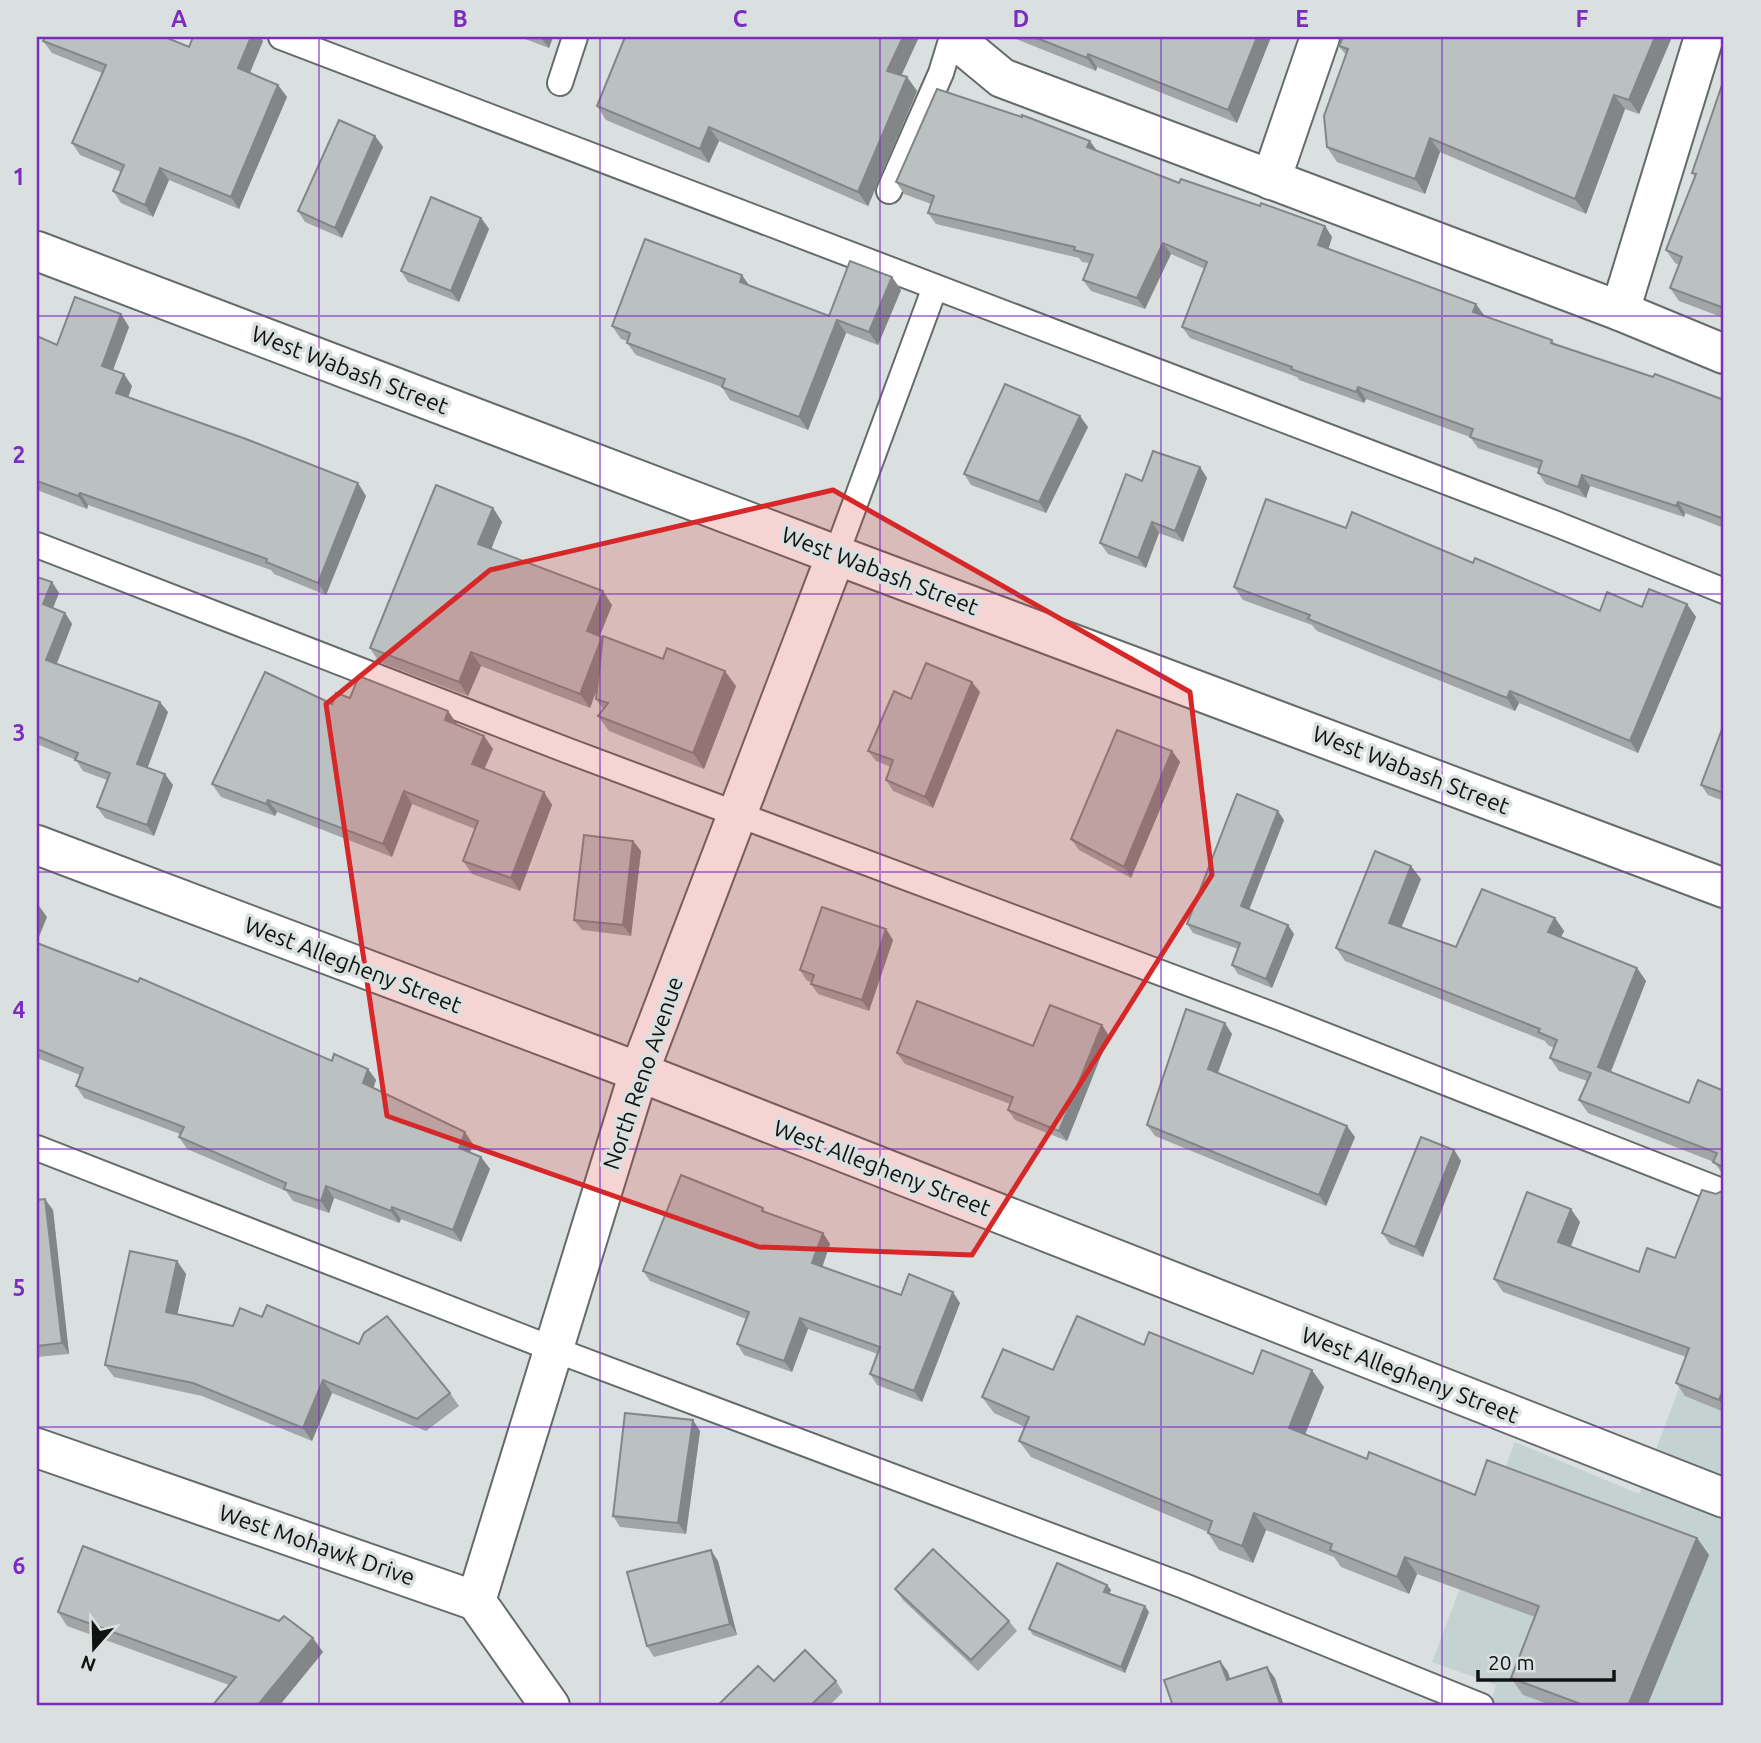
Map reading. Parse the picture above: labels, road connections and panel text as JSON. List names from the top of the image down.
{
  "streets": {
    "street": [
      "West Wabash Street",
      "West Allegheny Street",
      "North Reno Avenue",
      "West Mohawk Drive"
    ]
  },
  "crossings": [
    ["West Wabash Street", "North Reno Avenue"],
    ["West Allegheny Street", "North Reno Avenue"],
    ["North Reno Avenue", "West Mohawk Drive"]
  ],
  "scale_bar": "20 m",
  "north": "bottom",
  "grid": {
    "columns": [
      "A",
      "B",
      "C",
      "D",
      "E",
      "F"
    ],
    "rows": [
      "1",
      "2",
      "3",
      "4",
      "5",
      "6"
    ]
  }
}
